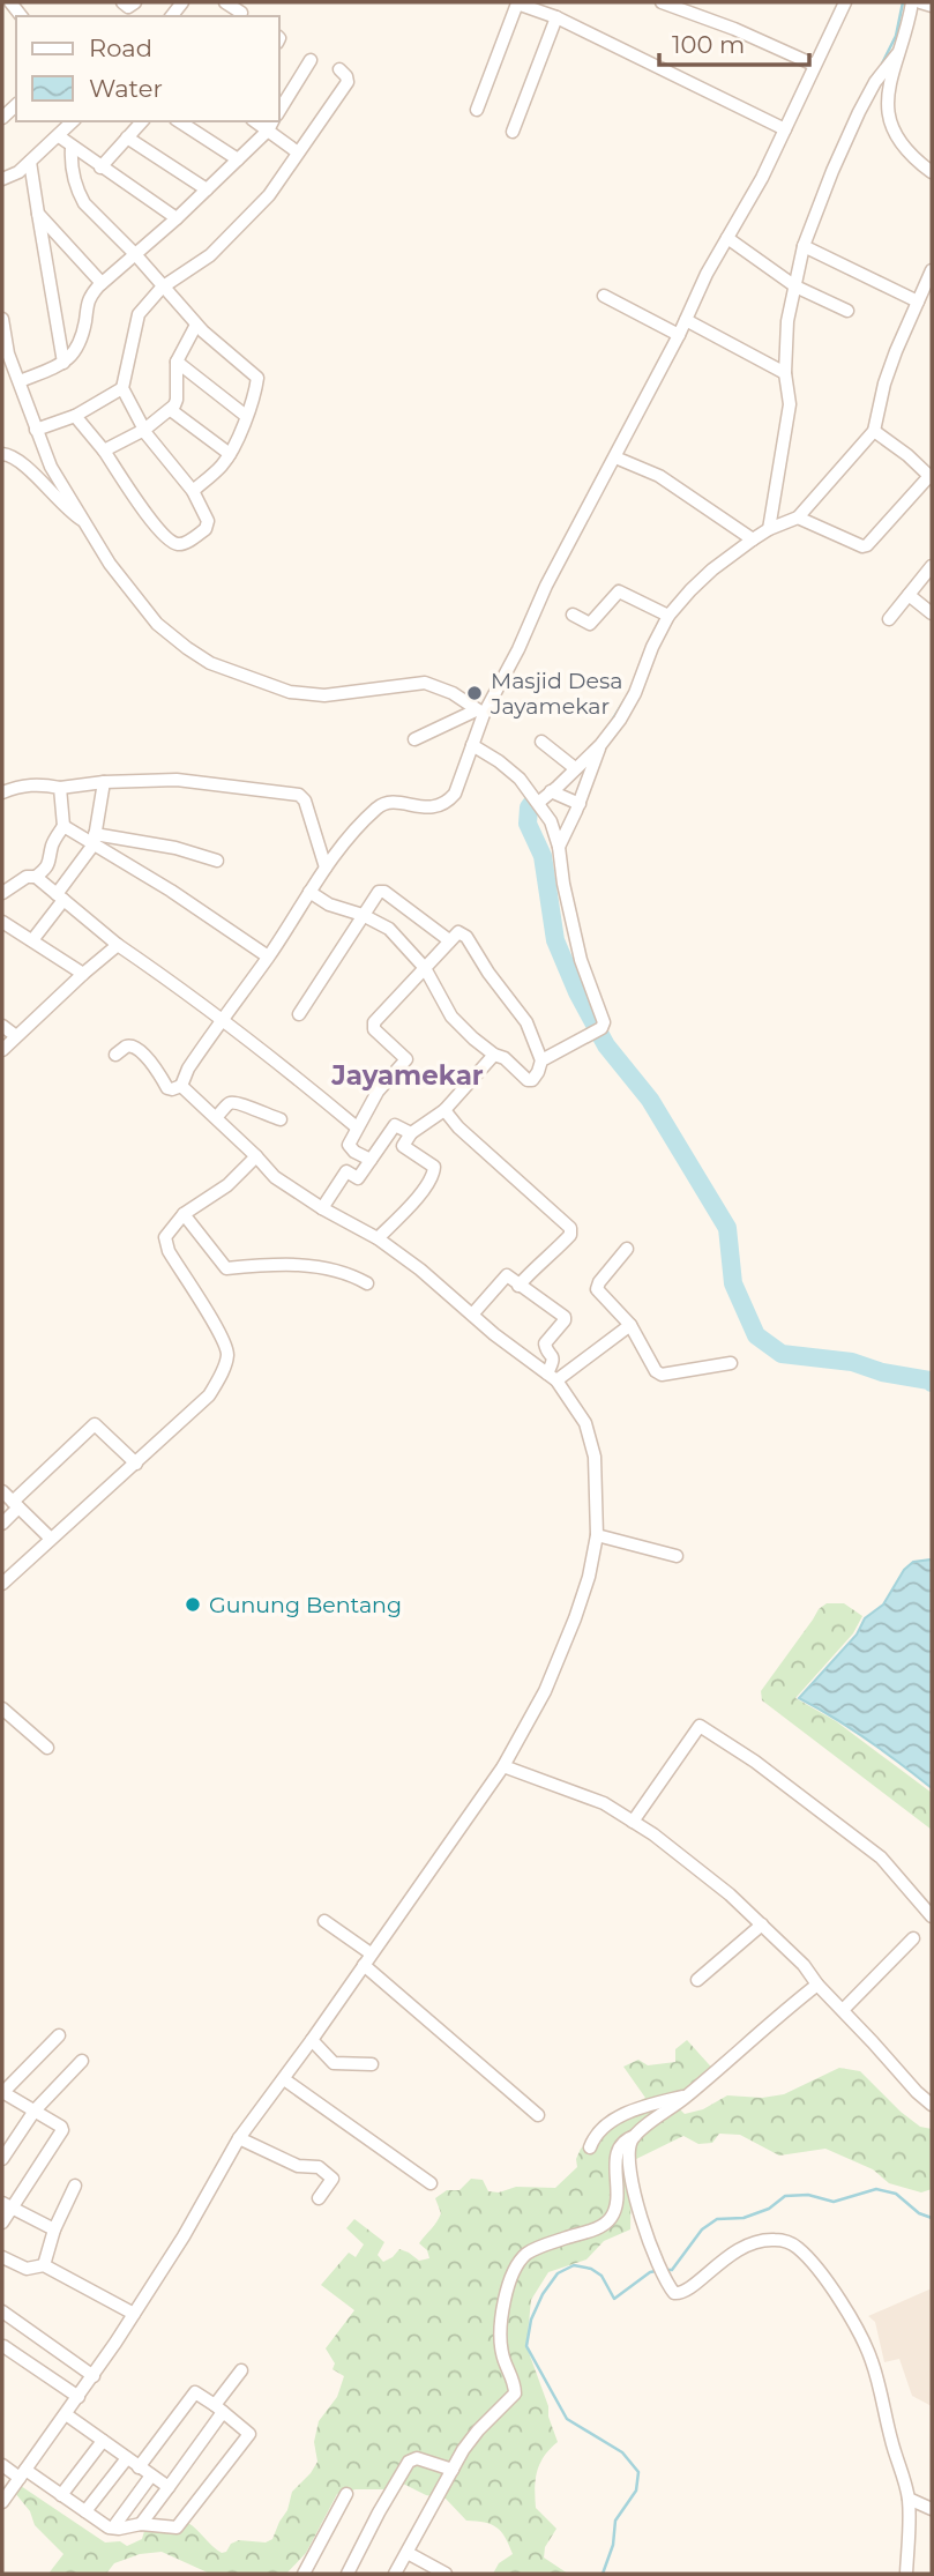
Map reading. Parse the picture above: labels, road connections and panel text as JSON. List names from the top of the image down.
{
  "districts": ["Jayamekar"],
  "places": ["Masjid Desa Jayamekar", "Gunung Bentang"],
  "legend": ["Road", "Water"],
  "scale_bar": "100 m"
}
